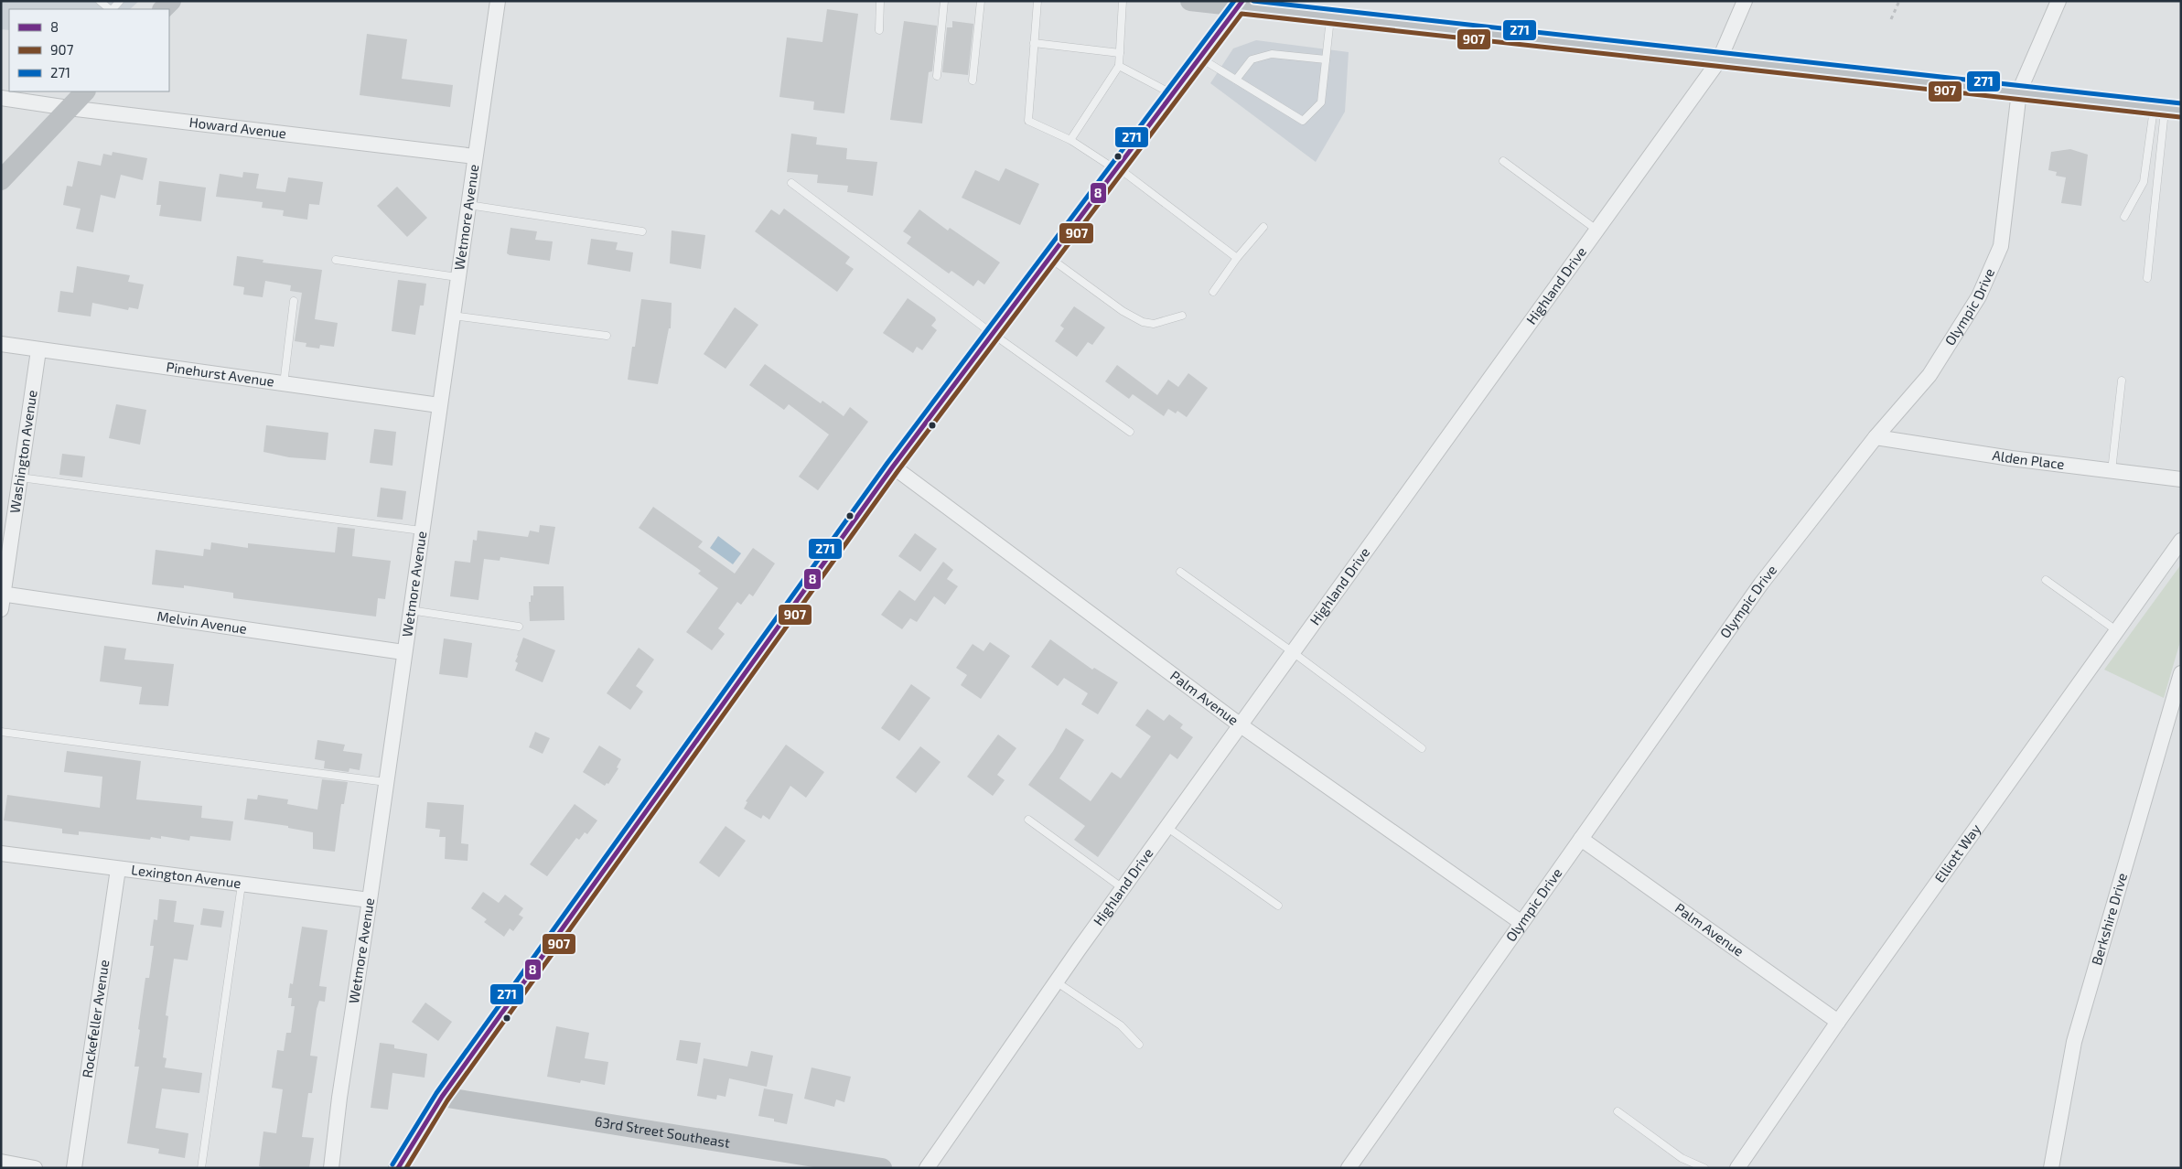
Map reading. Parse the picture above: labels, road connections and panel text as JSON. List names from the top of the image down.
{
  "streets": {
    "street": [
      "Howard Avenue",
      "Wetmore Avenue",
      "Highland Drive",
      "Olympic Drive",
      "Pinehurst Avenue",
      "Washington Avenue",
      "Alden Place",
      "Melvin Avenue",
      "Palm Avenue",
      "Elliott Way",
      "Lexington Avenue",
      "Berkshire Drive",
      "Rockefeller Avenue",
      "63rd Street Southeast"
    ]
  },
  "crossings": [
    ["Howard Avenue", "Wetmore Avenue"],
    ["Wetmore Avenue", "Pinehurst Avenue"],
    ["Wetmore Avenue", "Melvin Avenue"],
    ["Wetmore Avenue", "Lexington Avenue"],
    ["Highland Drive", "Palm Avenue"],
    ["Olympic Drive", "Alden Place"],
    ["Olympic Drive", "Palm Avenue"],
    ["Pinehurst Avenue", "Washington Avenue"],
    ["Washington Avenue", "Melvin Avenue"],
    ["Palm Avenue", "Elliott Way"],
    ["Lexington Avenue", "Rockefeller Avenue"]
  ],
  "lines": ["transit line 8", "transit line 271", "transit line 907"],
  "legend": ["8", "907", "271"]
}
